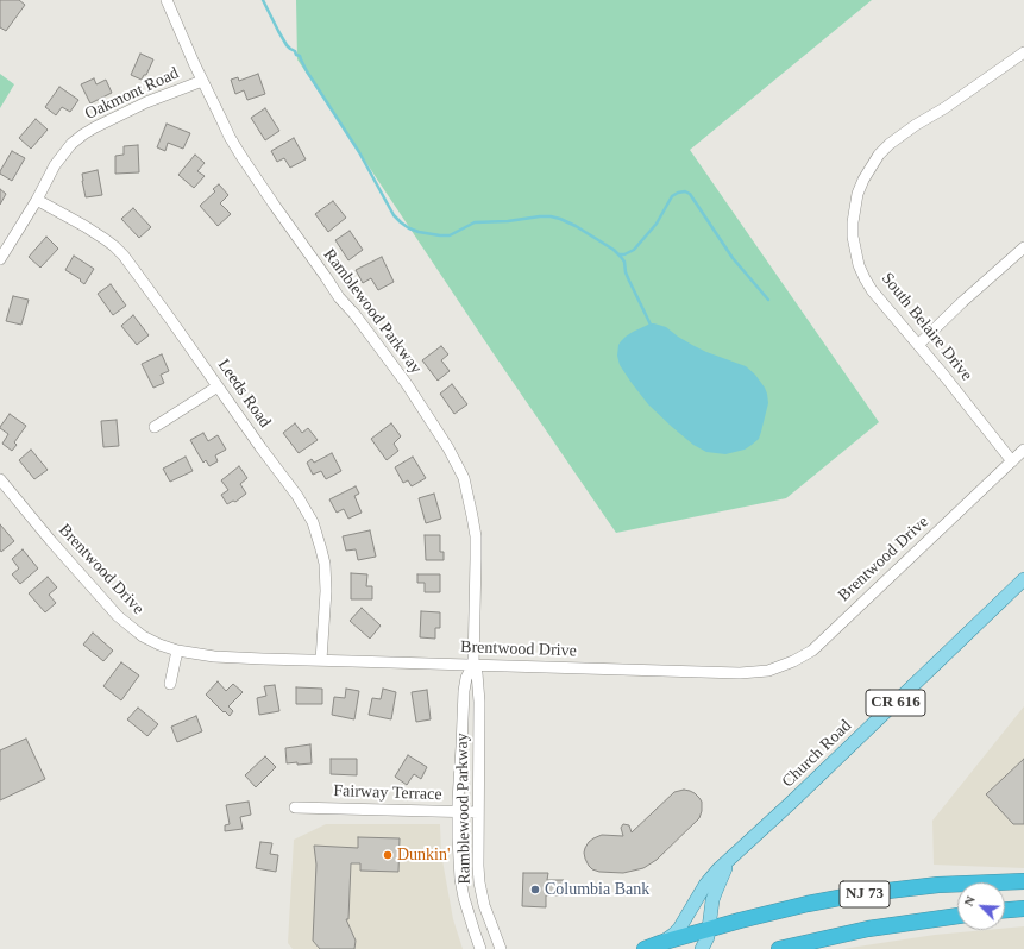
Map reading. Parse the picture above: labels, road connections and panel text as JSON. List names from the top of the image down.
{
  "streets": {
    "highway": ["NJ 73"],
    "main road": ["CR 616", "Church Road"],
    "street": [
      "Oakmont Road",
      "Ramblewood Parkway",
      "South Belaire Drive",
      "Leeds Road",
      "Brentwood Drive",
      "Fairway Terrace"
    ]
  },
  "crossings": [
    ["Oakmont Road", "Ramblewood Parkway"],
    ["Oakmont Road", "Leeds Road"],
    ["Ramblewood Parkway", "Brentwood Drive"],
    ["Ramblewood Parkway", "Fairway Terrace"],
    ["South Belaire Drive", "Brentwood Drive"],
    ["Leeds Road", "Brentwood Drive"],
    ["Church Road", "NJ 73"]
  ],
  "places": ["Dunkin'", "Columbia Bank"],
  "north": "top left"
}
